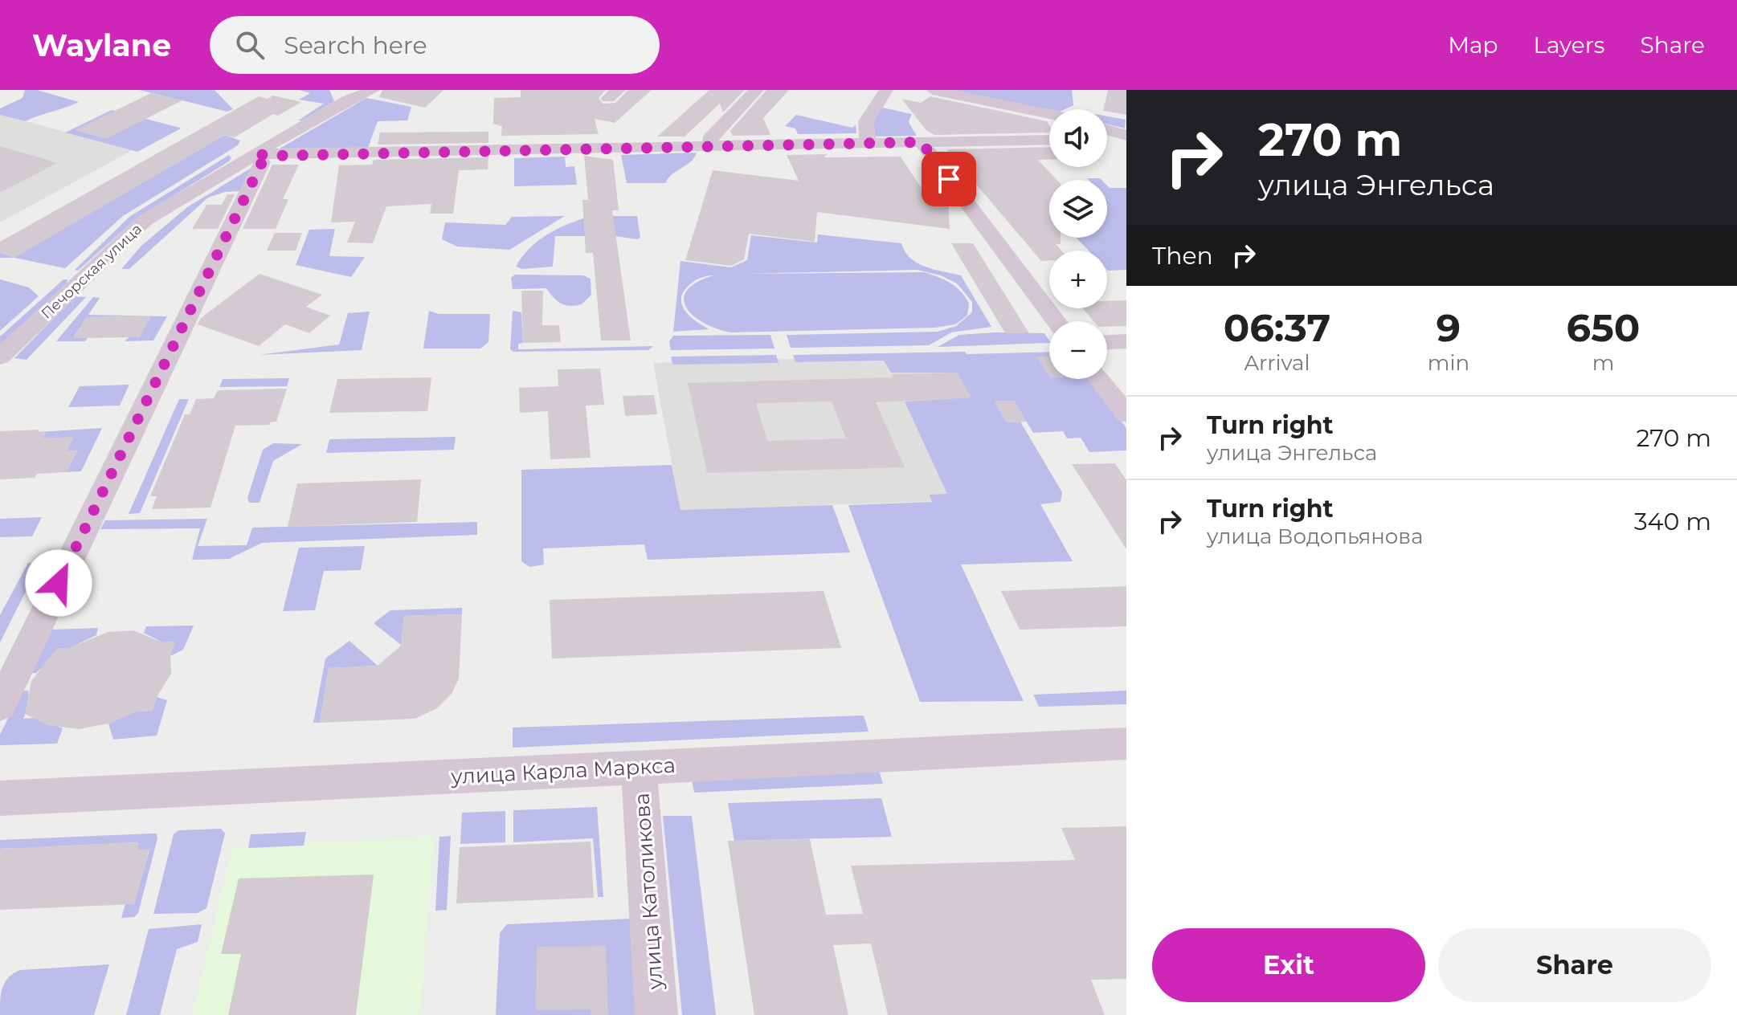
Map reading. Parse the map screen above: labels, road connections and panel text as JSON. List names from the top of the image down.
{
  "streets": {
    "street": ["Печорская улица", "улица Карла Маркса", "улица Католикова"]
  },
  "crossings": [
    ["улица Карла Маркса", "улица Католикова"]
  ],
  "page": {
    "header": "Waylane",
    "search": "Search here",
    "nav": ["Map", "Layers", "Share"],
    "turn": ["270 m", "улица Энгельса"],
    "map_buttons": ["+", "−"],
    "then": "Then",
    "eta": [
      "06:37",
      "Arrival",
      "9",
      "min",
      "650",
      "m"
    ],
    "list": [
      {
        "name": "Turn right",
        "note": "улица Энгельса",
        "value": "270 m"
      },
      {
        "name": "Turn right",
        "note": "улица Водопьянова",
        "value": "340 m"
      }
    ],
    "buttons": ["Exit", "Share"]
  }
}
